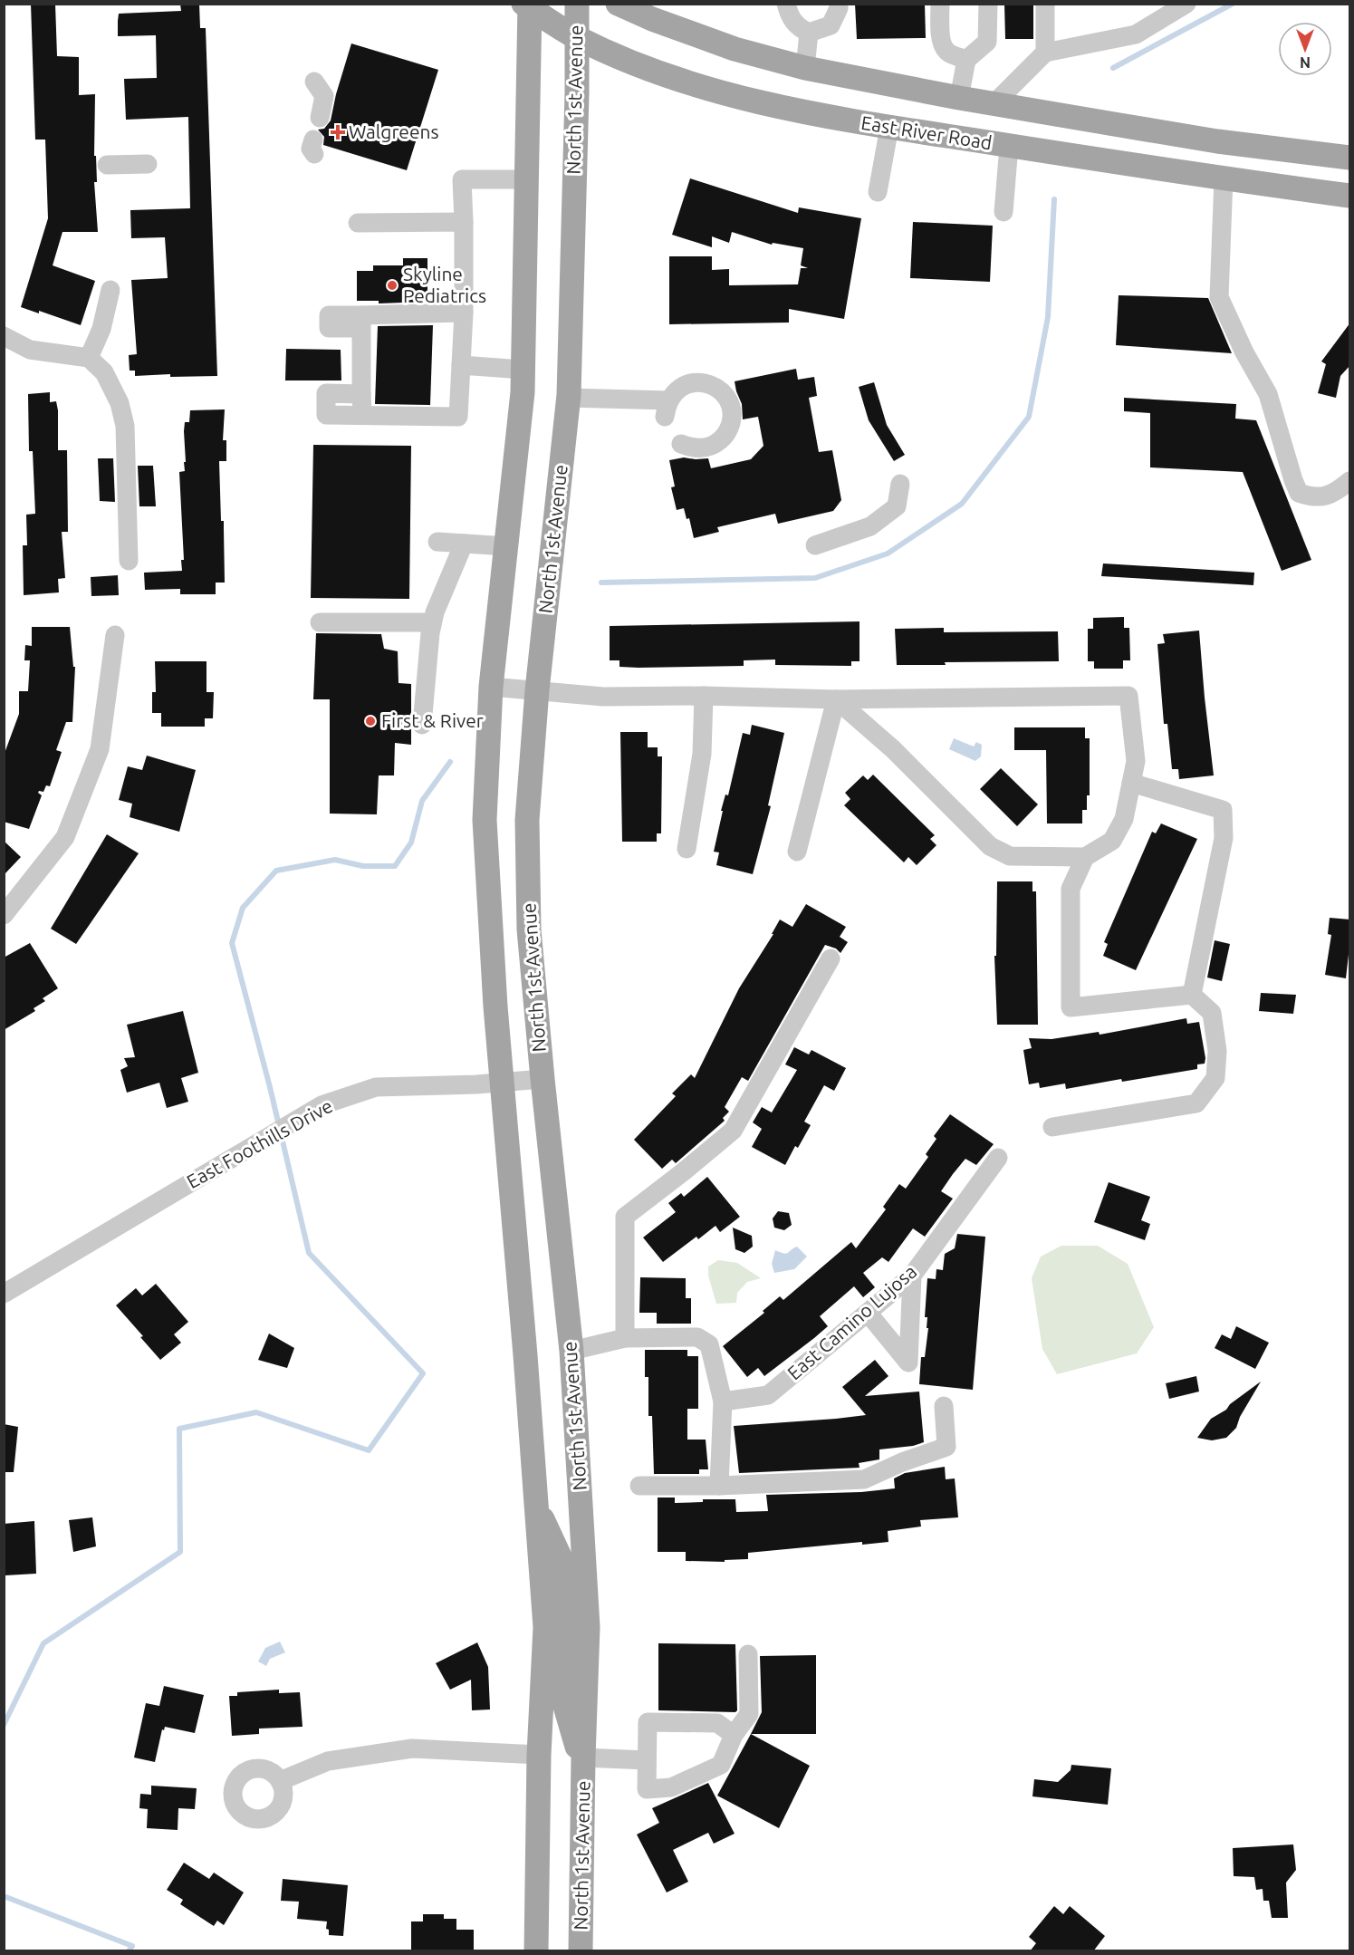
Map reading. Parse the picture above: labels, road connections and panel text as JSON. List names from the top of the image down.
{
  "streets": {
    "main road": ["North 1st Avenue", "East River Road"],
    "street": ["East Foothills Drive", "East Camino Lujosa"]
  },
  "crossings": [
    ["North 1st Avenue", "East River Road"],
    ["North 1st Avenue", "East Foothills Drive"]
  ],
  "places": {
    "health": ["Walgreens"],
    "other": ["Skyline Pediatrics", "First & River"]
  },
  "north": "bottom"
}
